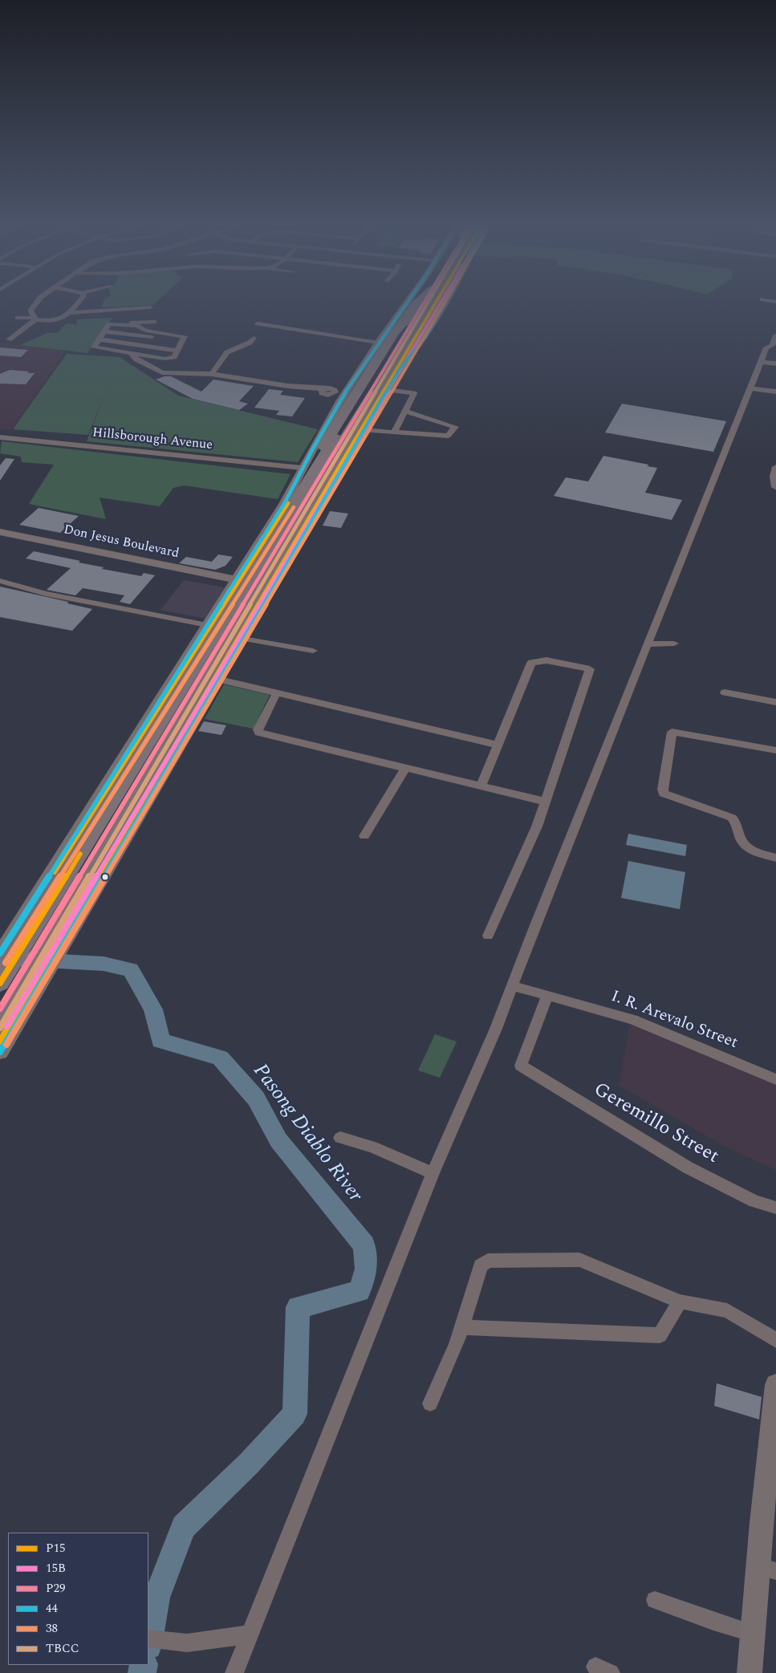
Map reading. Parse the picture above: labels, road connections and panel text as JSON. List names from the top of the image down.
{
  "streets": {
    "main road": ["Don Jesus Boulevard"],
    "street": ["Hillsborough Avenue", "I. R. Arevalo Street", "Geremillo Street"]
  },
  "crossings": [
    ["I. R. Arevalo Street", "Geremillo Street"]
  ],
  "water": ["Pasong Diablo River"],
  "lines": [
    "transit line P15",
    "transit line 15B",
    "transit line P29",
    "transit line 44",
    "transit line 38",
    "transit line TBCC"
  ],
  "legend": [
    "P15",
    "15B",
    "P29",
    "44",
    "38",
    "TBCC"
  ]
}
